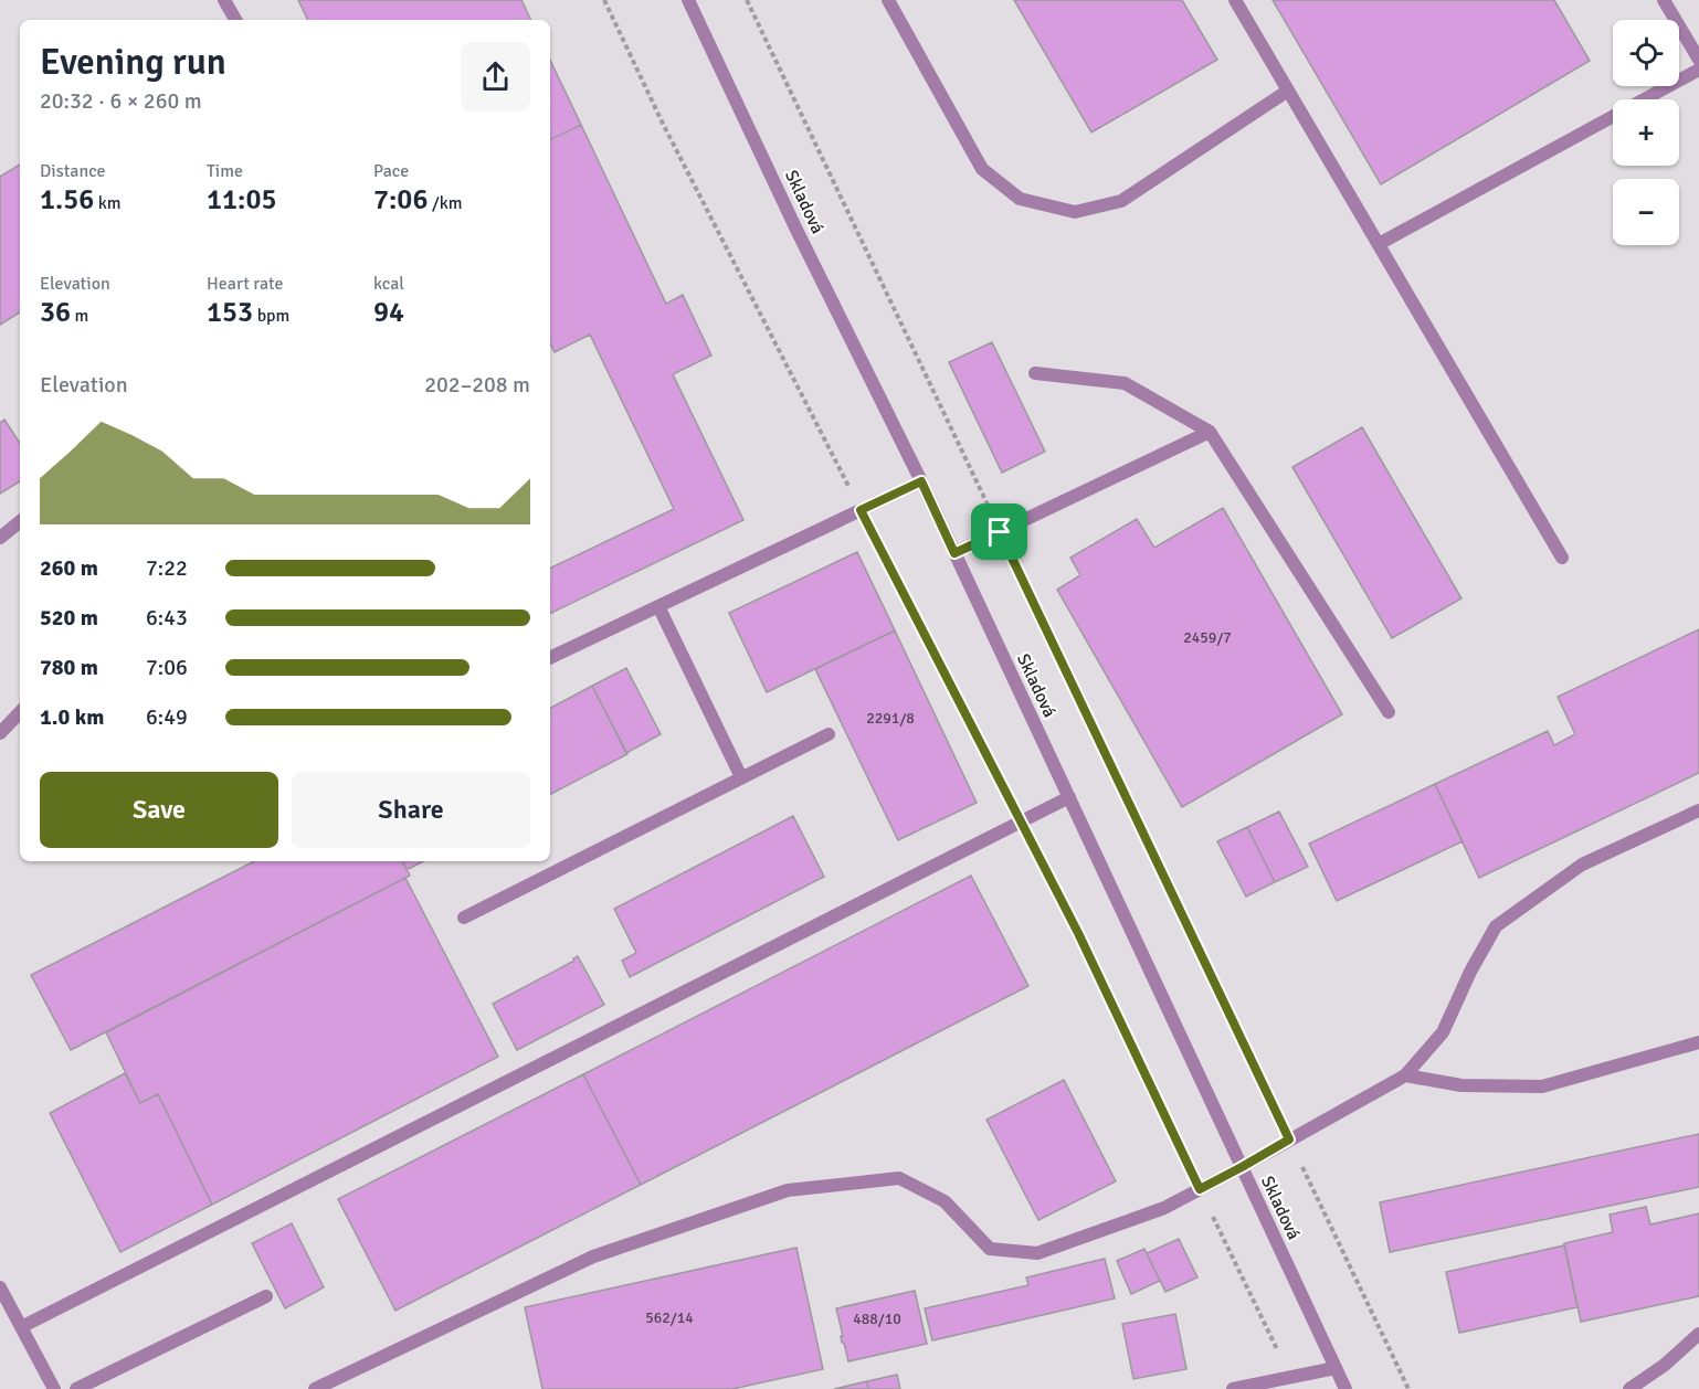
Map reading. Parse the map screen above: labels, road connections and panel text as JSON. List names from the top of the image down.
{
  "streets": {
    "street": ["Skladová"]
  },
  "house_numbers": [
    "2459/7",
    "2291/8",
    "562/14",
    "488/10"
  ],
  "page": {
    "map_buttons": ["+", "−"],
    "heading": ["Evening run", "20:32 · 6 × 260 m"],
    "stats": [
      ["Distance", "1.56 km"],
      ["Time", "11:05"],
      ["Pace", "7:06 /km"],
      ["Elevation", "36 m"],
      ["Heart rate", "153 bpm"],
      ["kcal", "94"]
    ],
    "chart": ["Elevation", "202–208 m"],
    "list": [
      {
        "name": "260 m",
        "note": "7:22"
      },
      {
        "name": "520 m",
        "note": "6:43"
      },
      {
        "name": "780 m",
        "note": "7:06"
      },
      {
        "name": "1.0 km",
        "note": "6:49"
      }
    ],
    "buttons": ["Save", "Share"]
  }
}
